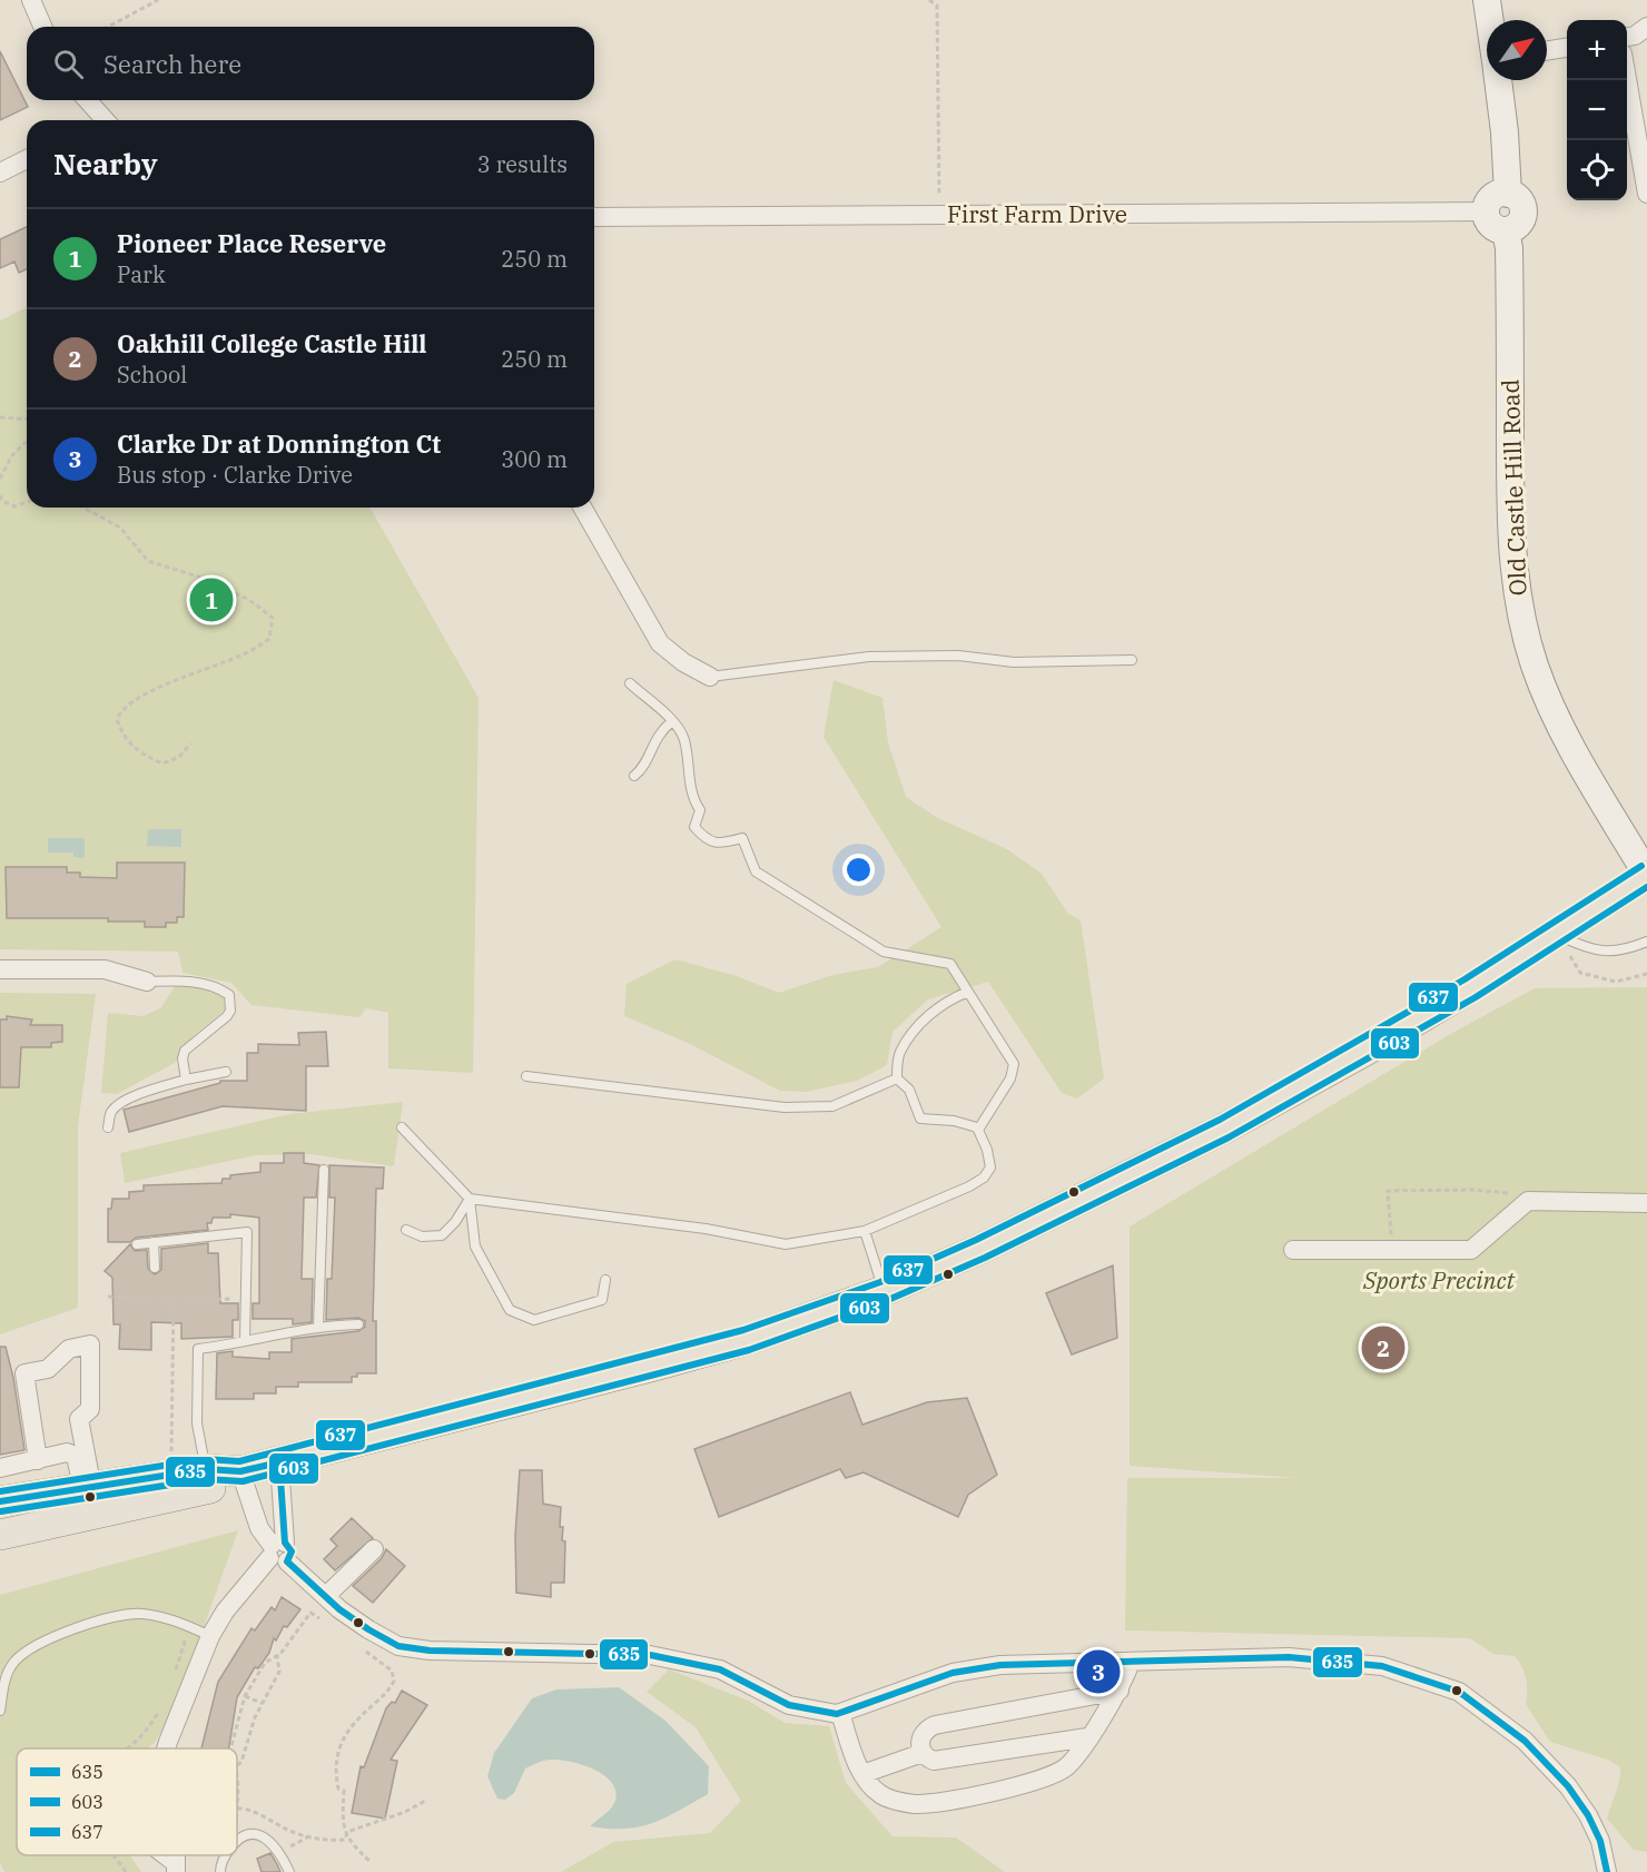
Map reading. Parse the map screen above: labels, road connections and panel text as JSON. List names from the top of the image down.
{
  "streets": {
    "street": ["First Farm Drive", "Old Castle Hill Road"]
  },
  "crossings": [
    ["First Farm Drive", "Old Castle Hill Road"]
  ],
  "parks": ["Sports Precinct"],
  "lines": ["transit line 637", "transit line 603", "transit line 635"],
  "legend": ["635", "603", "637"],
  "north": "top right",
  "page": {
    "map_buttons": ["+", "−"],
    "search": "Search here",
    "heading": ["Nearby", "3 results"],
    "list": [
      {
        "mark": "1",
        "name": "Pioneer Place Reserve",
        "note": "Park",
        "value": "250 m"
      },
      {
        "mark": "2",
        "name": "Oakhill College Castle Hill",
        "note": "School",
        "value": "250 m"
      },
      {
        "mark": "3",
        "name": "Clarke Dr at Donnington Ct",
        "note": "Bus stop · Clarke Drive",
        "value": "300 m"
      }
    ],
    "pins": ["1", "2", "3"]
  }
}
